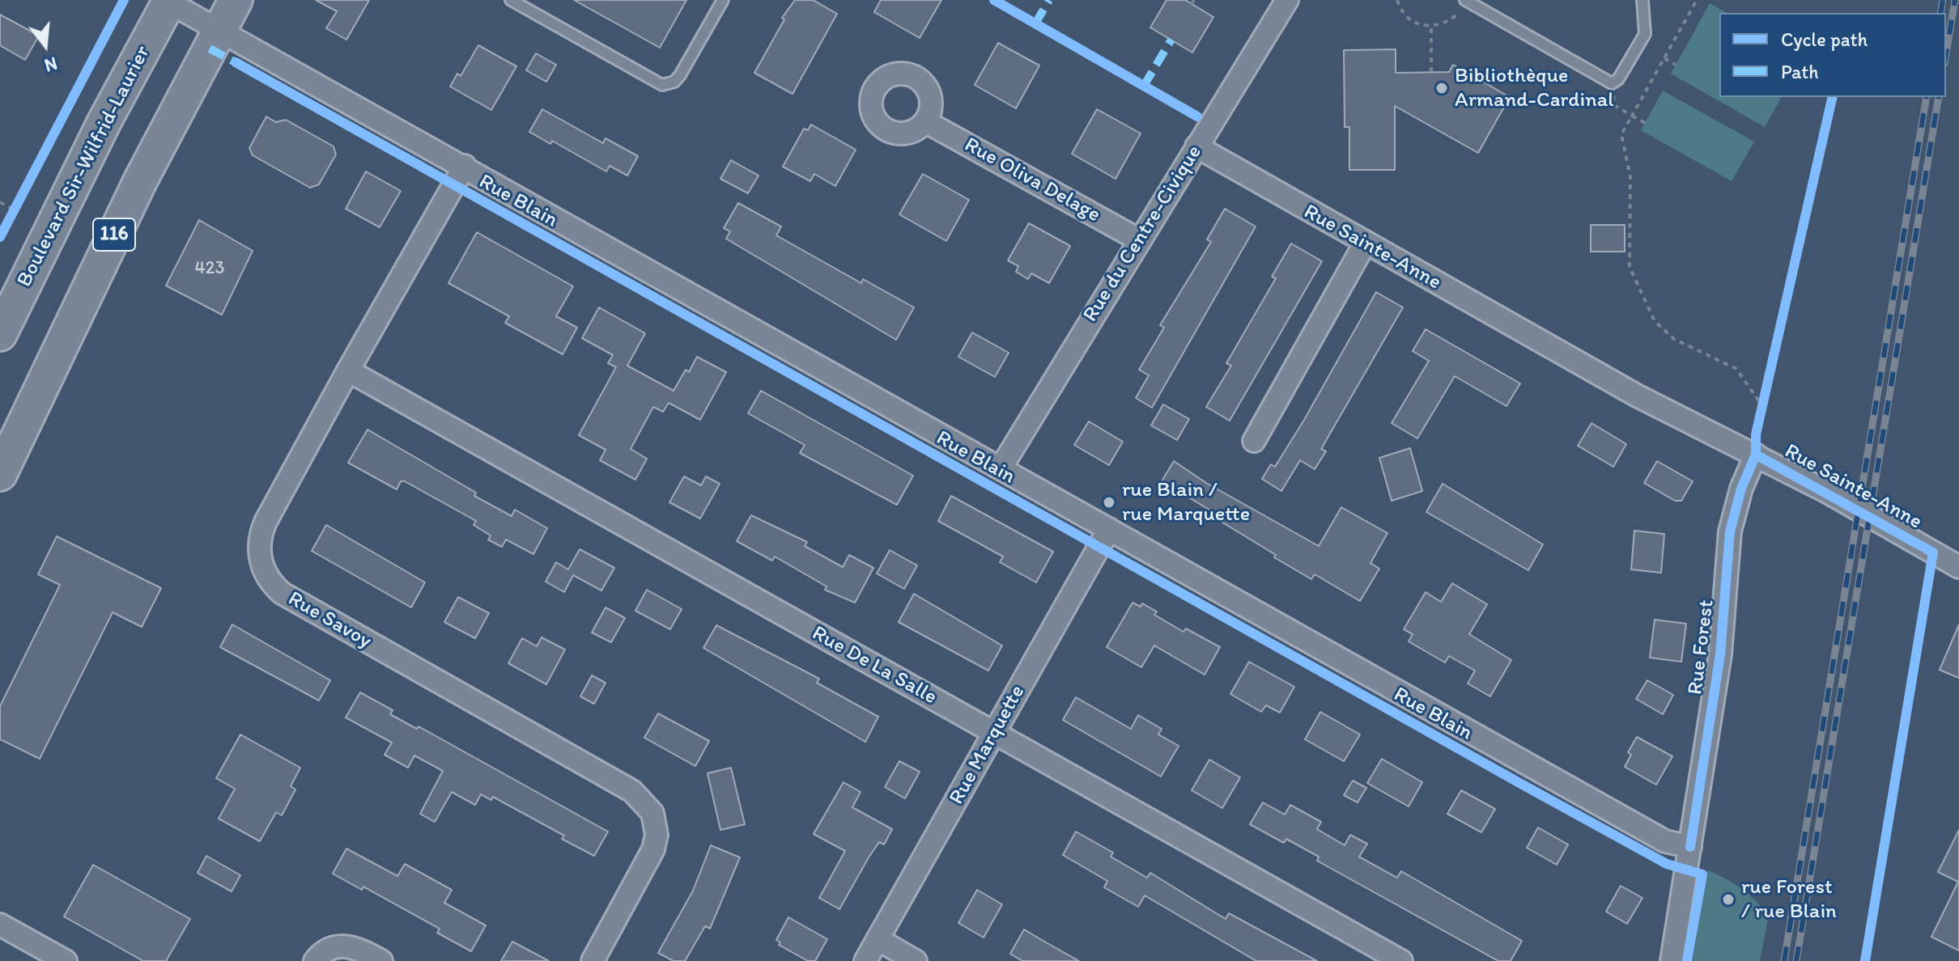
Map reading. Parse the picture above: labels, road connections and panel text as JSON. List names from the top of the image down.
{
  "streets": {
    "main road": ["Boulevard Sir-Wilfrid-Laurier", "116"],
    "street": [
      "Rue Oliva Delage",
      "Rue Blain",
      "Rue du Centre-Civique",
      "Rue Sainte-Anne",
      "Rue Savoy",
      "Rue Forest",
      "Rue De La Salle",
      "Rue Marquette"
    ]
  },
  "crossings": [
    ["Boulevard Sir-Wilfrid-Laurier", "Rue Blain"],
    ["Rue Oliva Delage", "Rue du Centre-Civique"],
    ["Rue Blain", "Rue du Centre-Civique"],
    ["Rue Blain", "116"],
    ["Rue Blain", "Rue Savoy"],
    ["Rue Blain", "Rue Forest"],
    ["Rue Blain", "Rue Marquette"],
    ["Rue du Centre-Civique", "Rue Sainte-Anne"],
    ["Rue Sainte-Anne", "Rue Forest"],
    ["Rue Savoy", "Rue De La Salle"],
    ["Rue De La Salle", "Rue Marquette"]
  ],
  "places": ["Bibliothèque Armand-Cardinal", "rue Blain / rue Marquette", "rue Forest / rue Blain"],
  "house_numbers": ["423"],
  "legend": ["Cycle path", "Path"],
  "north": "bottom"
}
